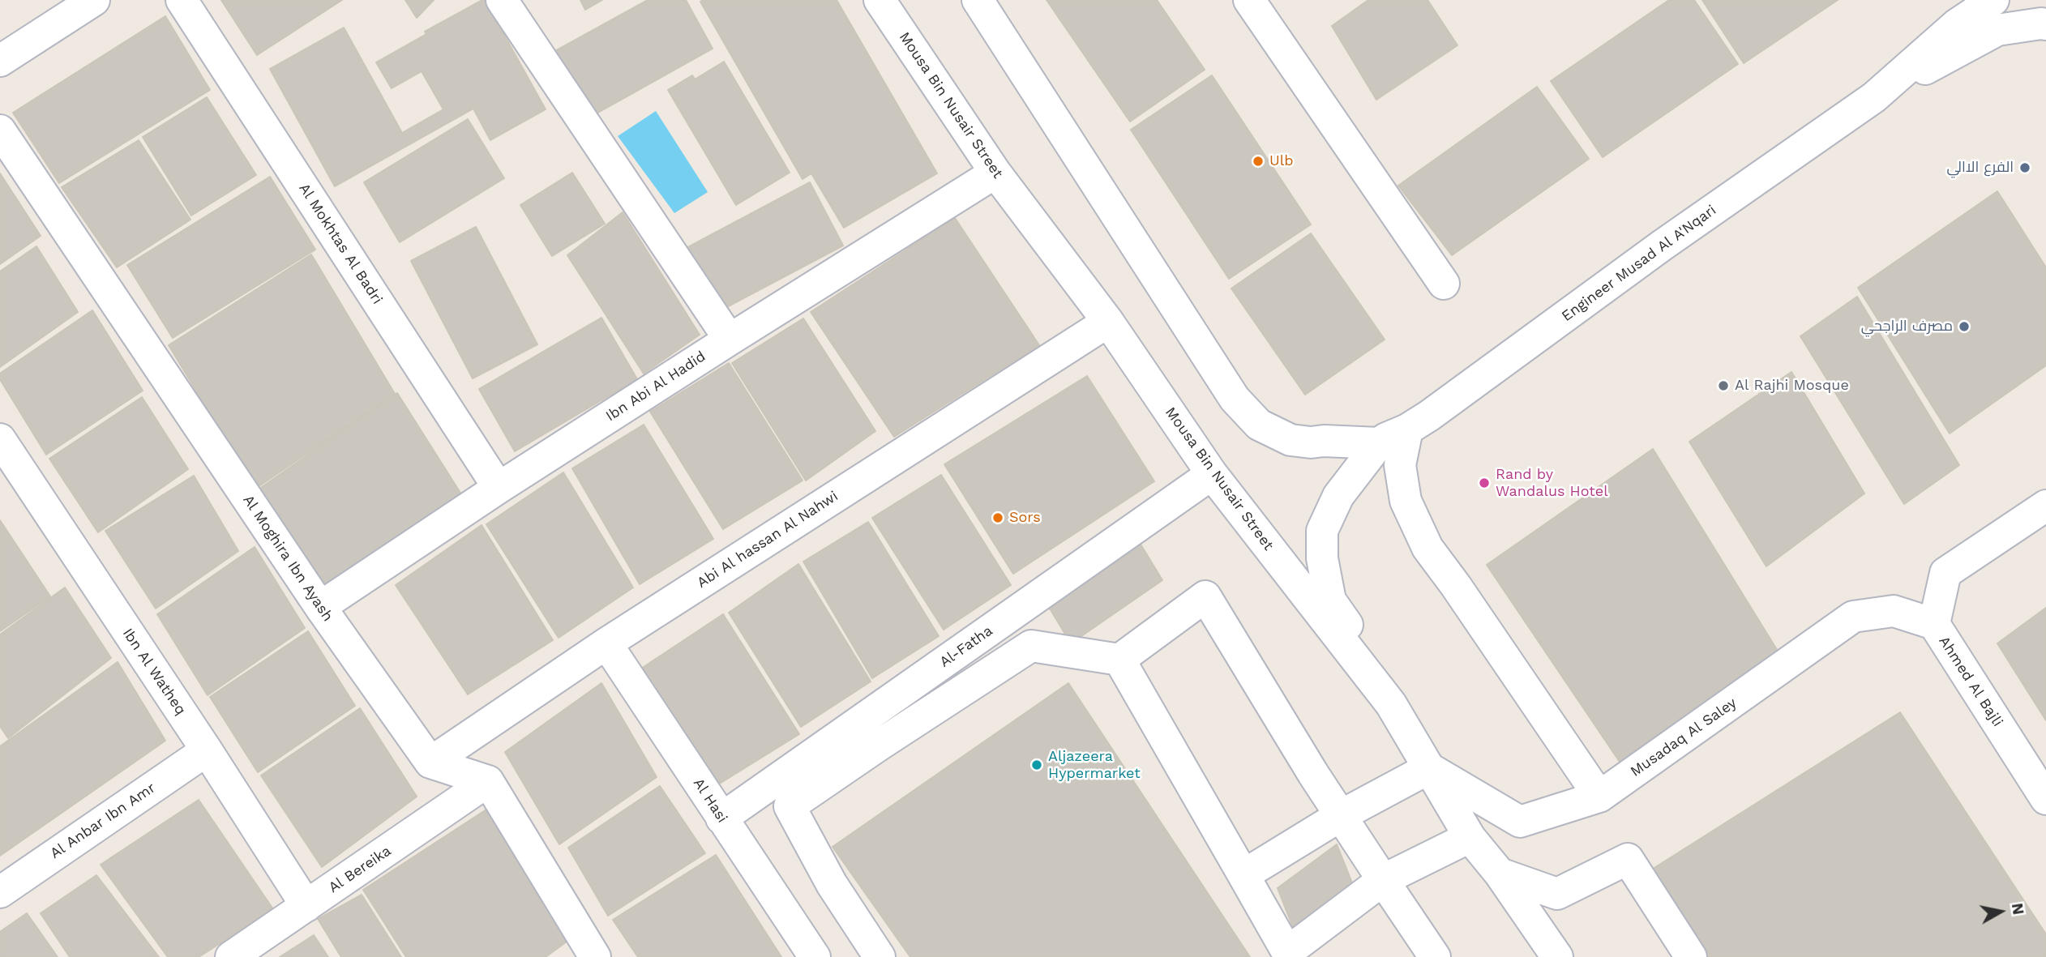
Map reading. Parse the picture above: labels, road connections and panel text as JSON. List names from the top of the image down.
{
  "streets": {
    "street": [
      "Mousa Bin Nusair Street",
      "Al Mokhtas Al Badri",
      "Engineer Musad Al A'Nqari",
      "Ibn Abi Al Hadid",
      "Abi Al hassan Al Nahwi",
      "Al Moghira Ibn Ayash",
      "Al-Fatha",
      "Ibn Al Watheq",
      "Ahmed Al Bajli",
      "Musadaq Al Saley",
      "Al Hasi",
      "Al Anbar Ibn Amr",
      "Al Bereika"
    ]
  },
  "crossings": [
    ["Mousa Bin Nusair Street", "Ibn Abi Al Hadid"],
    ["Mousa Bin Nusair Street", "Abi Al hassan Al Nahwi"],
    ["Mousa Bin Nusair Street", "Al-Fatha"],
    ["Mousa Bin Nusair Street", "Musadaq Al Saley"],
    ["Al Mokhtas Al Badri", "Ibn Abi Al Hadid"],
    ["Ibn Abi Al Hadid", "Al Moghira Ibn Ayash"],
    ["Abi Al hassan Al Nahwi", "Al Moghira Ibn Ayash"],
    ["Abi Al hassan Al Nahwi", "Al Hasi"],
    ["Al-Fatha", "Al Hasi"],
    ["Ibn Al Watheq", "Al Anbar Ibn Amr"],
    ["Ibn Al Watheq", "Al Bereika"],
    ["Ahmed Al Bajli", "Musadaq Al Saley"]
  ],
  "places": [
    "Ulb",
    "الفرع الاالي",
    "مصرف الراجحي",
    "Al Rajhi Mosque",
    "Rand by Wandalus Hotel",
    "Sors",
    "Aljazeera Hypermarket"
  ],
  "north": "right"
}
